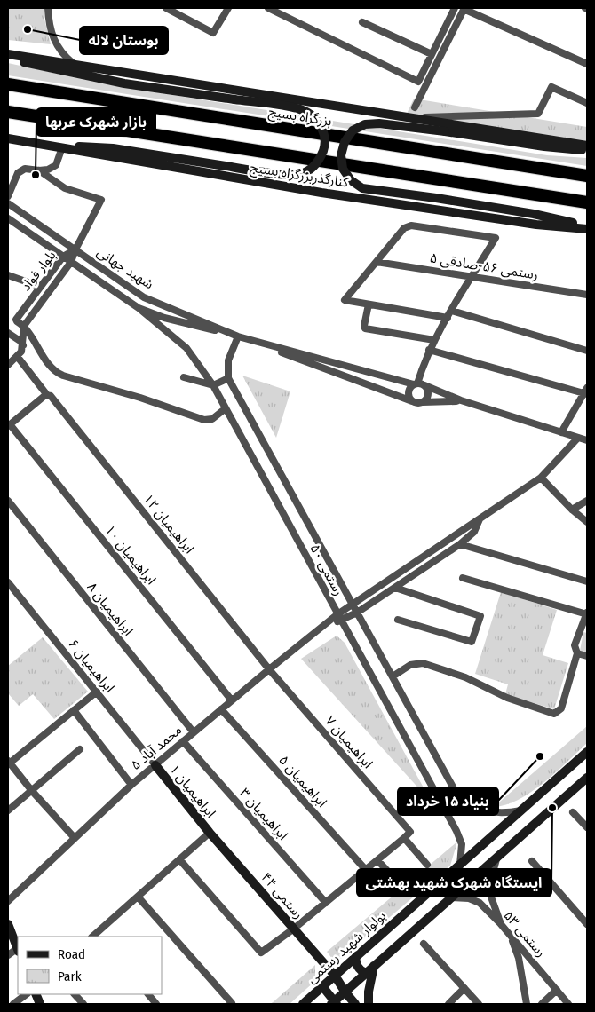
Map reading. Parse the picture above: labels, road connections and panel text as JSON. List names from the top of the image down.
{
  "streets": {
    "highway": ["بزرگراه بسیج"],
    "main road": [
      "کنارگذربزرگراه بسیج",
      "ابراهیمیان ۱",
      "رستمی ۴۴",
      "بولوار شهید رستمی"
    ],
    "street": [
      "رستمی ۵۶-صادقی ۵",
      "شهید جهانی",
      "بلوار فواد",
      "ابراهیمیان ۱۲",
      "ابراهیمیان ۱۰",
      "رستمی ۵۰",
      "ابراهیمیان ۸",
      "ابراهیمیان ۶",
      "ابراهیمیان ۷",
      "محمد آباد ۵",
      "ابراهیمیان ۵",
      "ابراهیمیان ۳",
      "رستمی ۵۳"
    ]
  },
  "crossings": [
    ["شهید جهانی", "بلوار فواد"],
    ["شهید جهانی", "رستمی ۵۰"],
    ["ابراهیمیان ۱۲", "ابراهیمیان ۷"],
    ["ابراهیمیان ۱۲", "محمد آباد ۵"],
    ["ابراهیمیان ۱۰", "محمد آباد ۵"],
    ["رستمی ۵۰", "محمد آباد ۵"],
    ["رستمی ۵۰", "بولوار شهید رستمی"],
    ["ابراهیمیان ۸", "محمد آباد ۵"],
    ["ابراهیمیان ۶", "محمد آباد ۵"],
    ["ابراهیمیان ۶", "ابراهیمیان ۱"],
    ["ابراهیمیان ۷", "محمد آباد ۵"],
    ["محمد آباد ۵", "ابراهیمیان ۵"],
    ["محمد آباد ۵", "ابراهیمیان ۱"],
    ["محمد آباد ۵", "ابراهیمیان ۳"],
    ["ابراهیمیان ۱", "رستمی ۴۴"],
    ["رستمی ۴۴", "بولوار شهید رستمی"]
  ],
  "places": [
    "بوستان لاله",
    "بازار شهرک عربها",
    "بنیاد ۱۵ خرداد",
    "ایستگاه شهرک شهید بهشتی"
  ],
  "legend": ["Road", "Park"]
}
